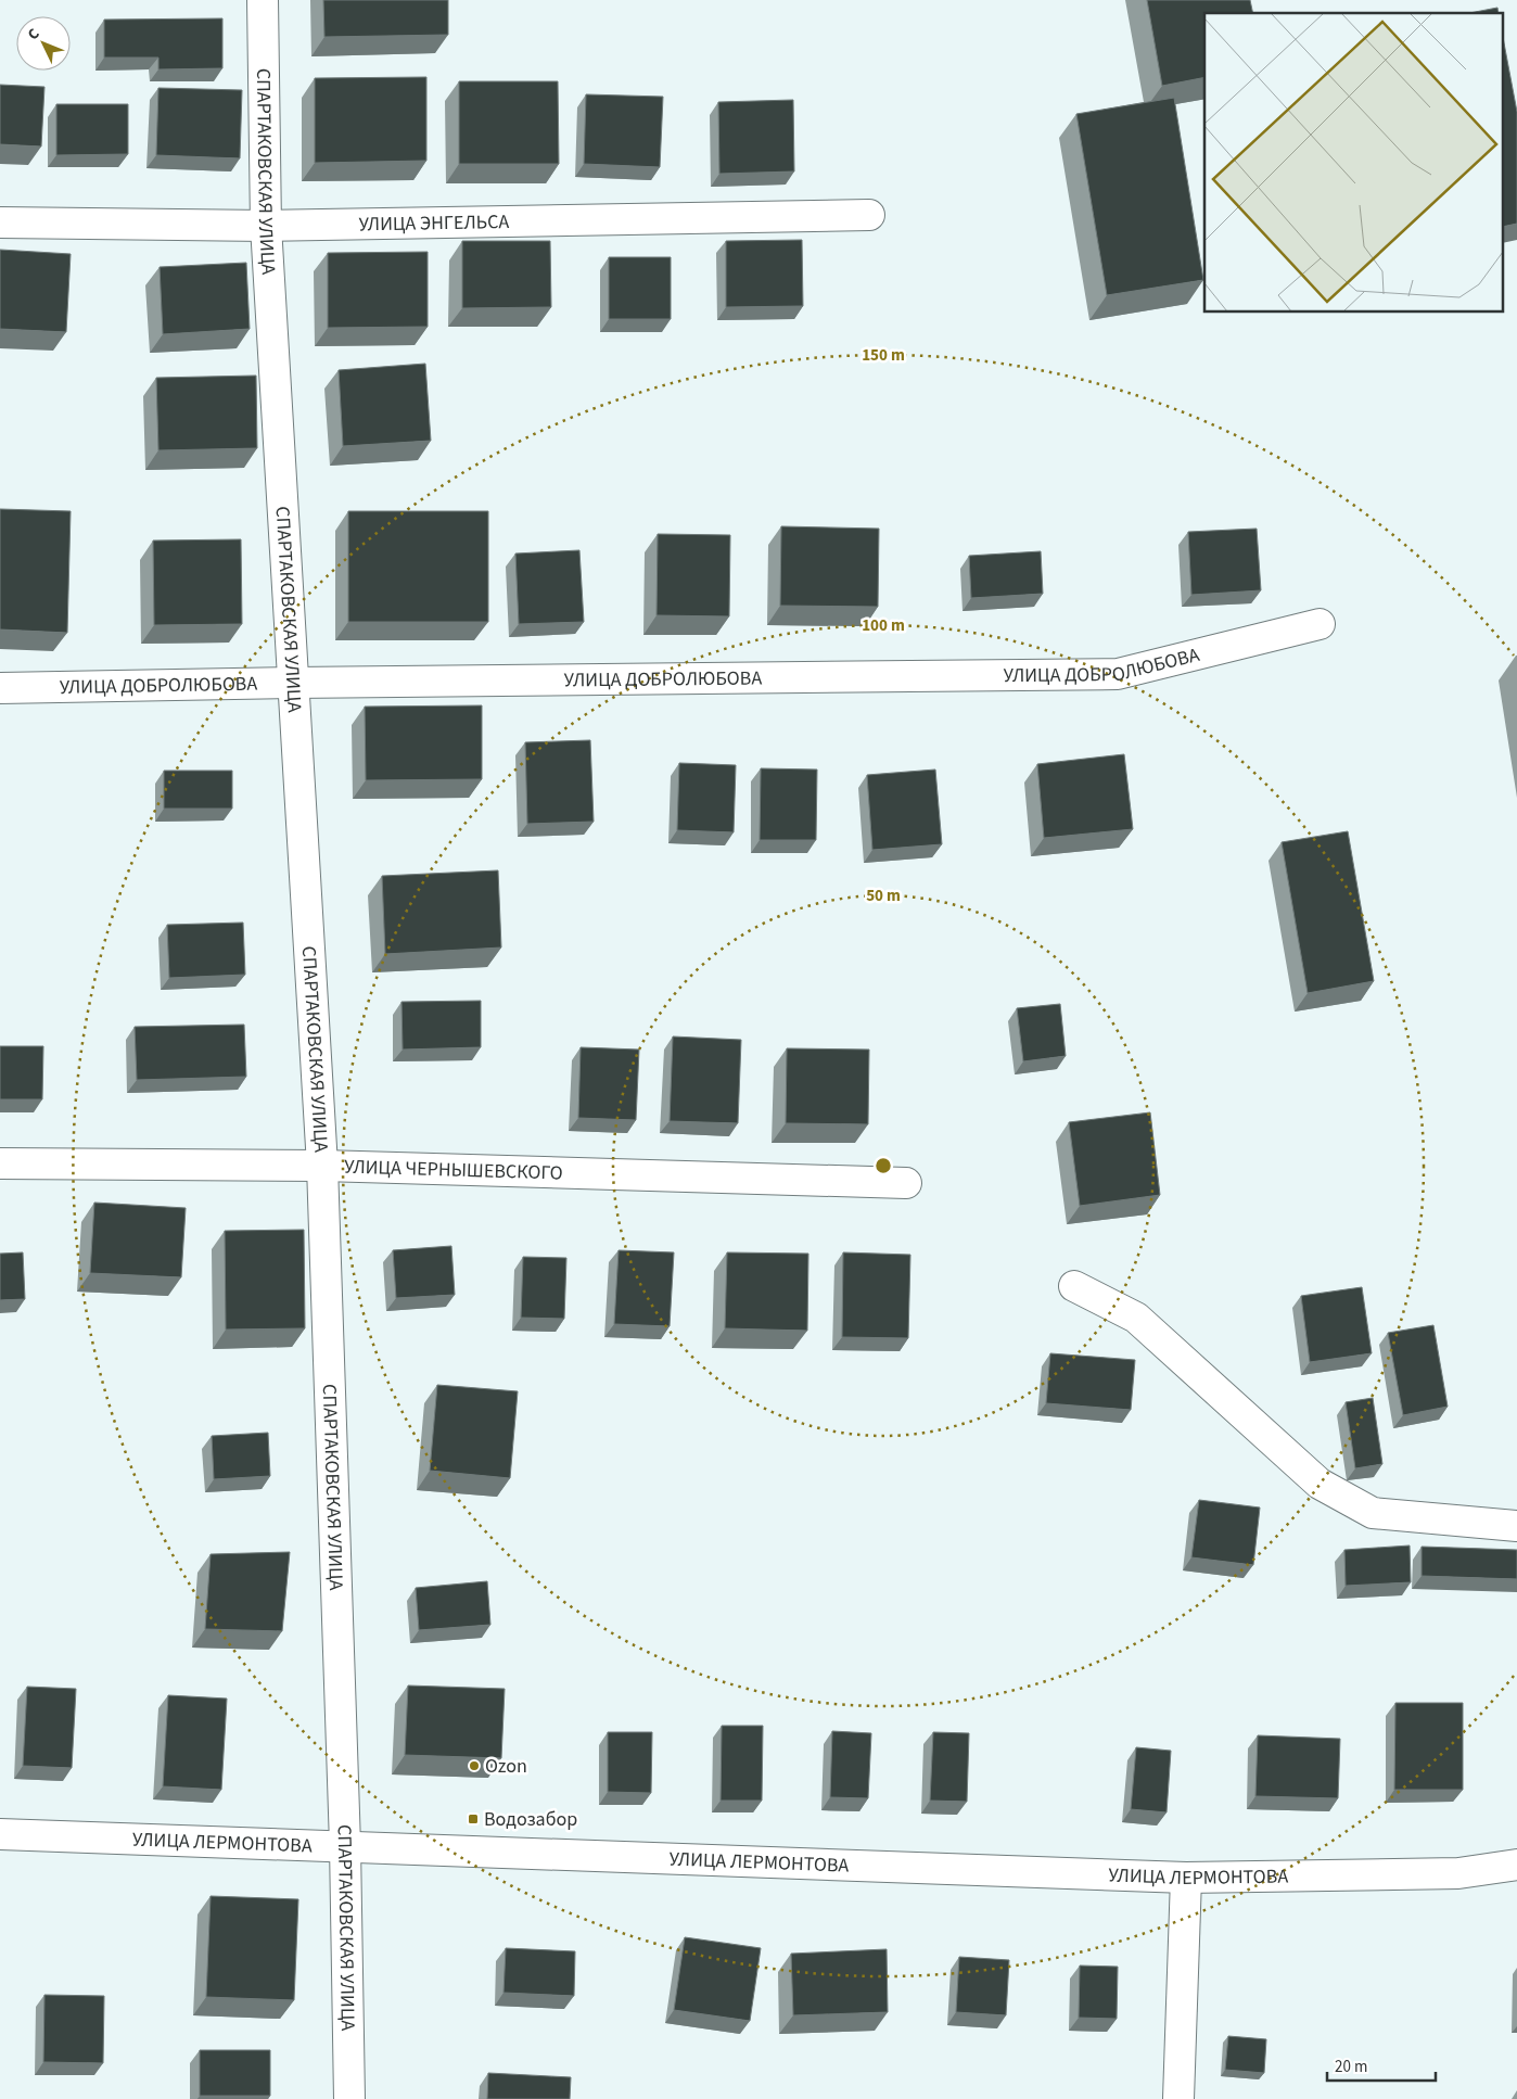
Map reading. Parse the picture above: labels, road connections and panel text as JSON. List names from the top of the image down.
{
  "streets": {
    "street": [
      "СПАРТАКОВСКАЯ УЛИЦА",
      "УЛИЦА ЭНГЕЛЬСА",
      "УЛИЦА ДОБРОЛЮБОВА",
      "УЛИЦА ЧЕРНЫШЕВСКОГО",
      "УЛИЦА ЛЕРМОНТОВА"
    ]
  },
  "crossings": [
    ["СПАРТАКОВСКАЯ УЛИЦА", "УЛИЦА ЭНГЕЛЬСА"],
    ["СПАРТАКОВСКАЯ УЛИЦА", "УЛИЦА ДОБРОЛЮБОВА"],
    ["СПАРТАКОВСКАЯ УЛИЦА", "УЛИЦА ЧЕРНЫШЕВСКОГО"],
    ["СПАРТАКОВСКАЯ УЛИЦА", "УЛИЦА ЛЕРМОНТОВА"]
  ],
  "places": {
    "other": ["Ozon"],
    "transit": ["Водозабор"]
  },
  "scale_bar": "20 m",
  "north": "top left",
  "rings": ["150 m", "100 m", "50 m"]
}
